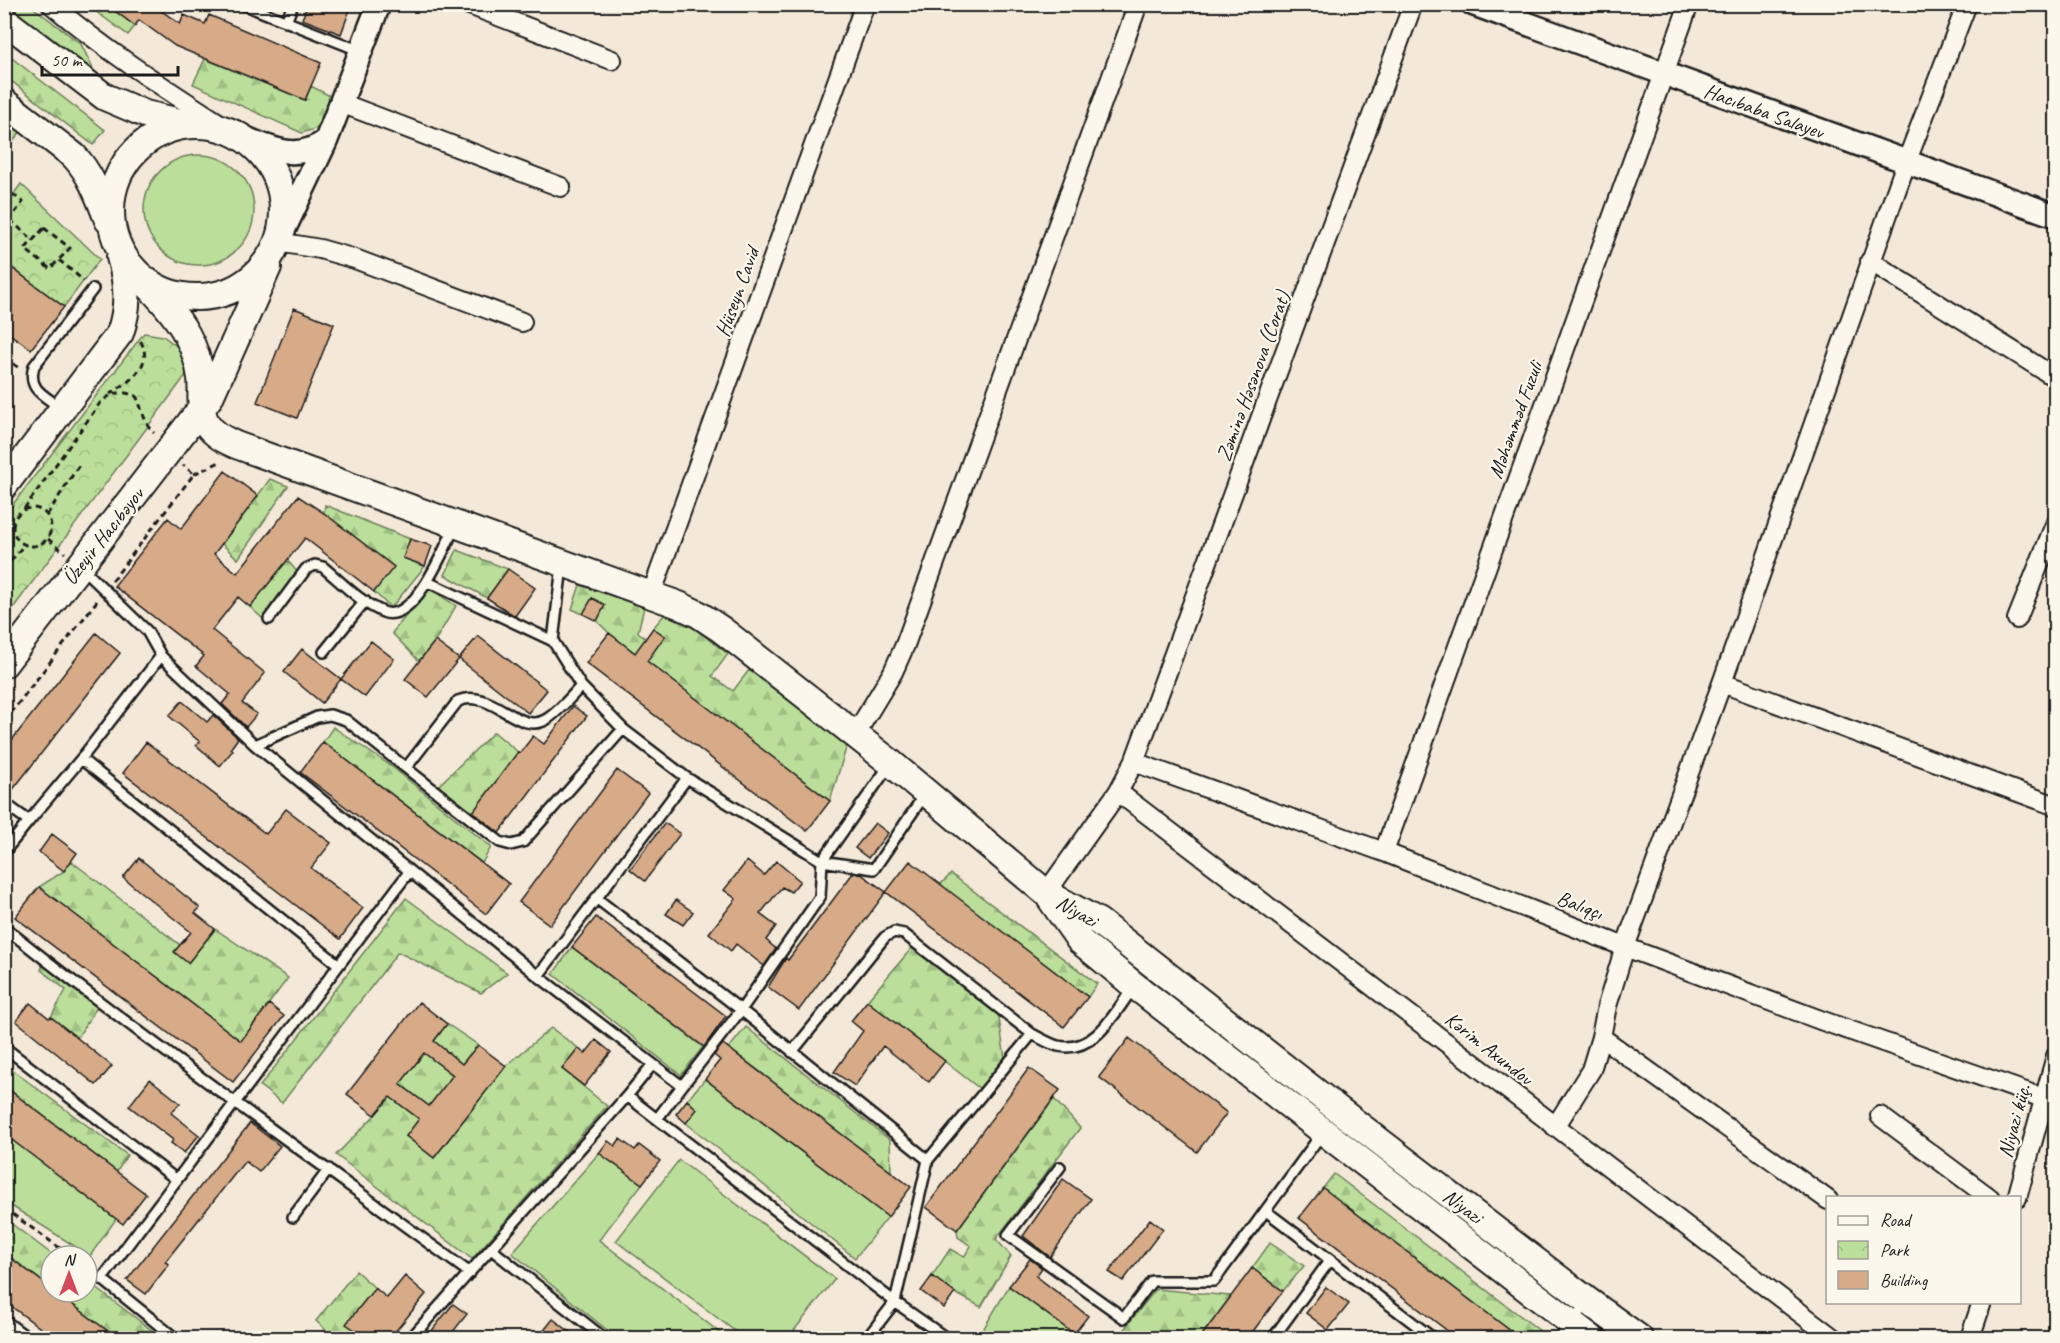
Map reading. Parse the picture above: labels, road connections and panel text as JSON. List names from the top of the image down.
{
  "streets": {
    "main road": ["Üzeyir Hacıbəyov", "Niyazi"],
    "street": [
      "Hacıbaba Salayev",
      "Hüseyn Cavid",
      "Zəminə Həsənova (Corat)",
      "Məhəmməd Fuzuli",
      "Balıqçı",
      "Kərim Axundov",
      "Niyazi küç."
    ]
  },
  "crossings": [
    ["Hacıbaba Salayev", "Məhəmməd Fuzuli"],
    ["Zəminə Həsənova (Corat)", "Balıqçı"],
    ["Məhəmməd Fuzuli", "Balıqçı"],
    ["Balıqçı", "Niyazi küç."]
  ],
  "legend": ["Road", "Park", "Building"],
  "scale_bar": "50 m",
  "north": "top"
}
